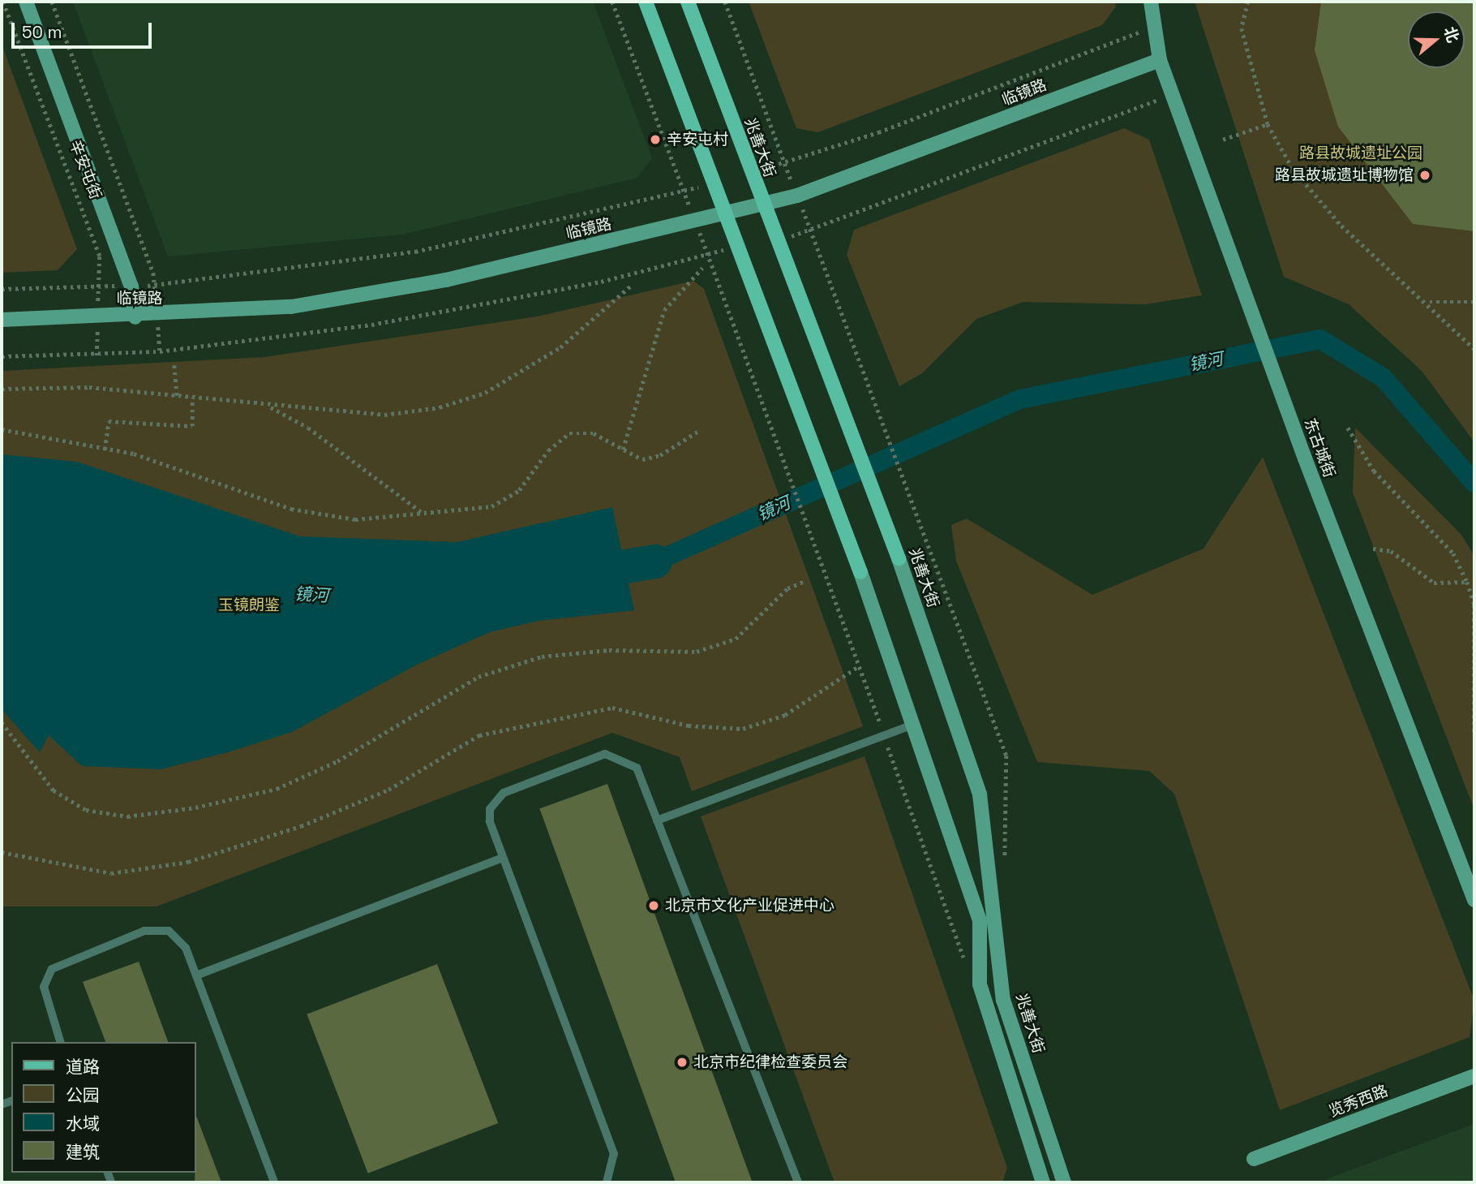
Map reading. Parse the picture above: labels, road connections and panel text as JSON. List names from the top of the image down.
{
  "streets": {
    "main road": ["兆善大街"],
    "street": [
      "临镜路",
      "辛安屯街",
      "东古城街",
      "览秀西路"
    ]
  },
  "crossings": [
    ["临镜路", "兆善大街"],
    ["临镜路", "辛安屯街"],
    ["临镜路", "东古城街"]
  ],
  "water": ["镜河"],
  "parks": ["路县故城遗址公园", "玉镜朗鉴"],
  "places": [
    "辛安屯村",
    "路县故城遗址博物馆",
    "北京市文化产业促进中心",
    "北京市纪律检查委员会"
  ],
  "legend": [
    "道路",
    "公园",
    "水域",
    "建筑"
  ],
  "scale_bar": "50 m",
  "north": "right"
}
